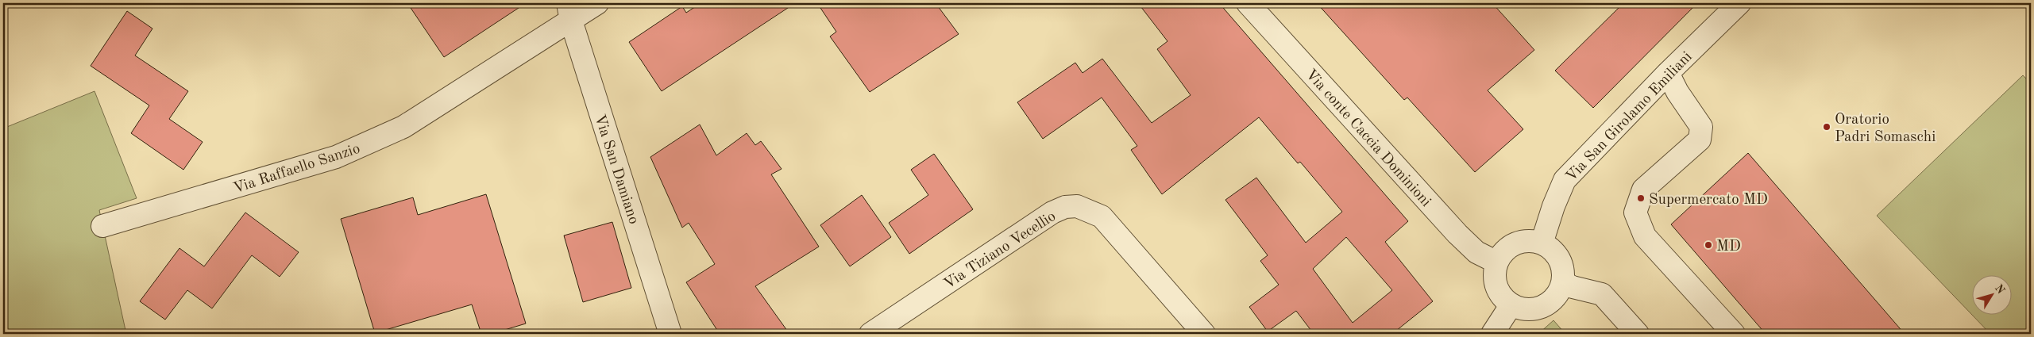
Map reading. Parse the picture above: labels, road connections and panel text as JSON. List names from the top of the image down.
{
  "streets": {
    "street": [
      "Via San Girolamo Emiliani",
      "Via conte Caccia Dominioni",
      "Via Raffaello Sanzio",
      "Via San Damiano",
      "Via Tiziano Vecellio"
    ]
  },
  "crossings": [
    ["Via San Girolamo Emiliani", "Via conte Caccia Dominioni"],
    ["Via Raffaello Sanzio", "Via San Damiano"]
  ],
  "places": ["Oratorio Padri Somaschi", "Supermercato MD", "MD"],
  "north": "top right"
}
